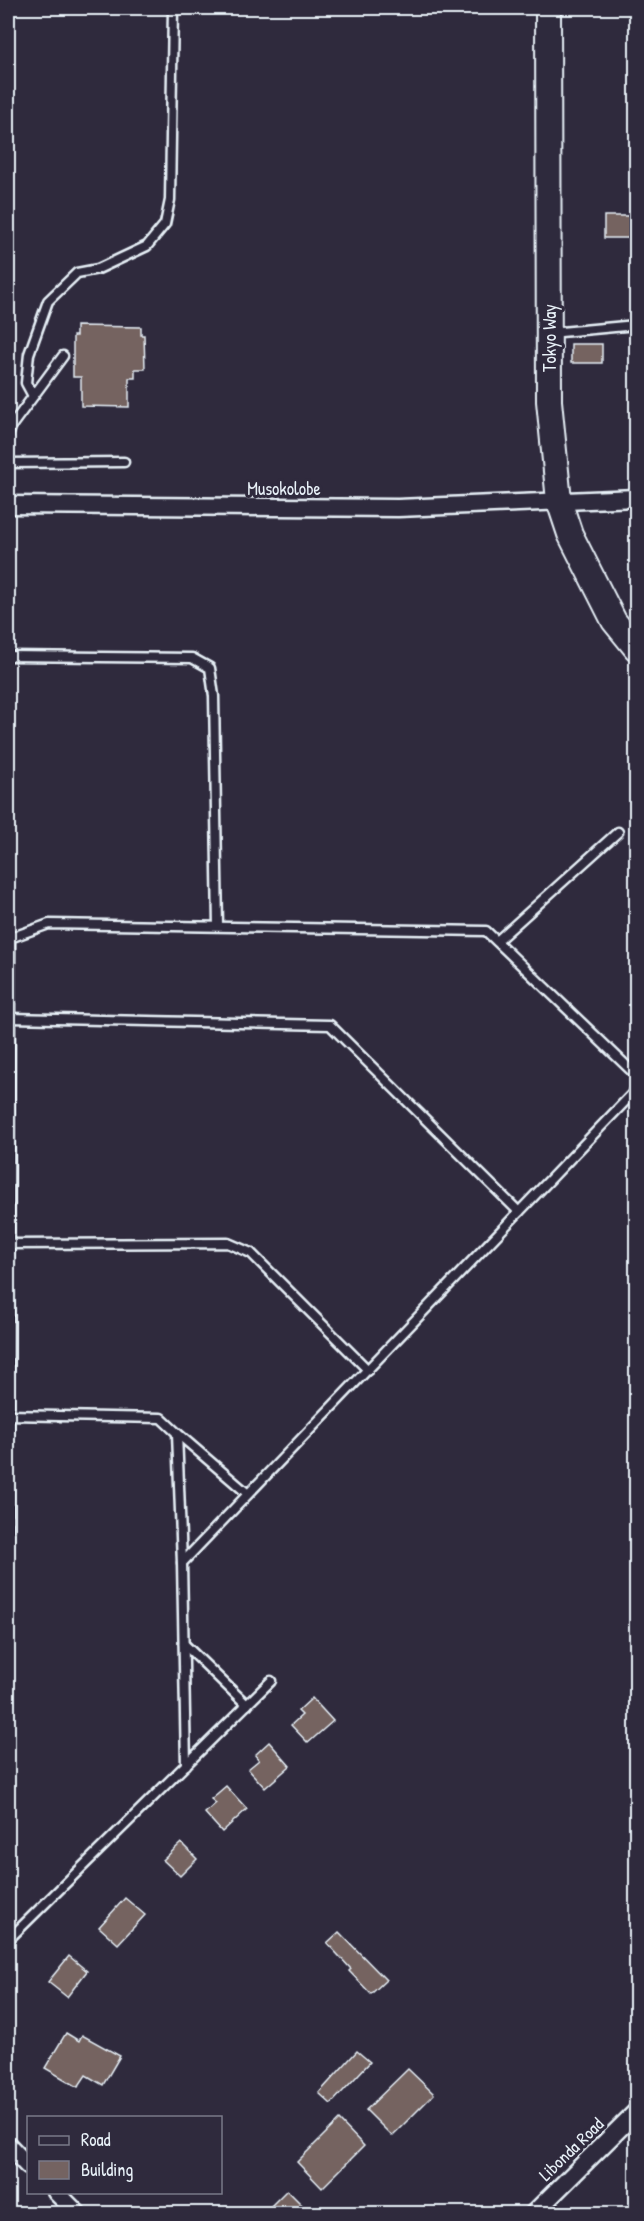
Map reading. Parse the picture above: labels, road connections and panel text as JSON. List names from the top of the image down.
{
  "streets": {
    "street": ["Tokyo Way", "Musokolobe", "Libonda Road"]
  },
  "crossings": [
    ["Tokyo Way", "Musokolobe"]
  ],
  "legend": ["Road", "Building"]
}
